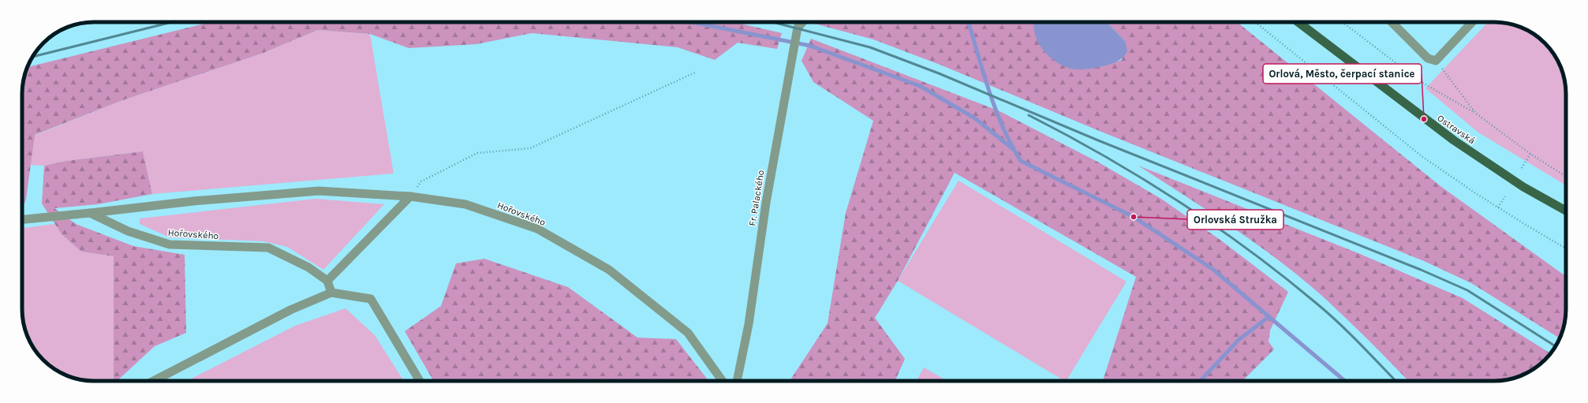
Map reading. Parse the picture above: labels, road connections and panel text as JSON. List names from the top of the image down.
{
  "streets": {
    "main road": ["Ostravská"],
    "street": ["Fr. Palackého", "Hořovského"]
  },
  "places": ["Orlová, Město, čerpací stanice", "Orlovská Stružka"]
}
